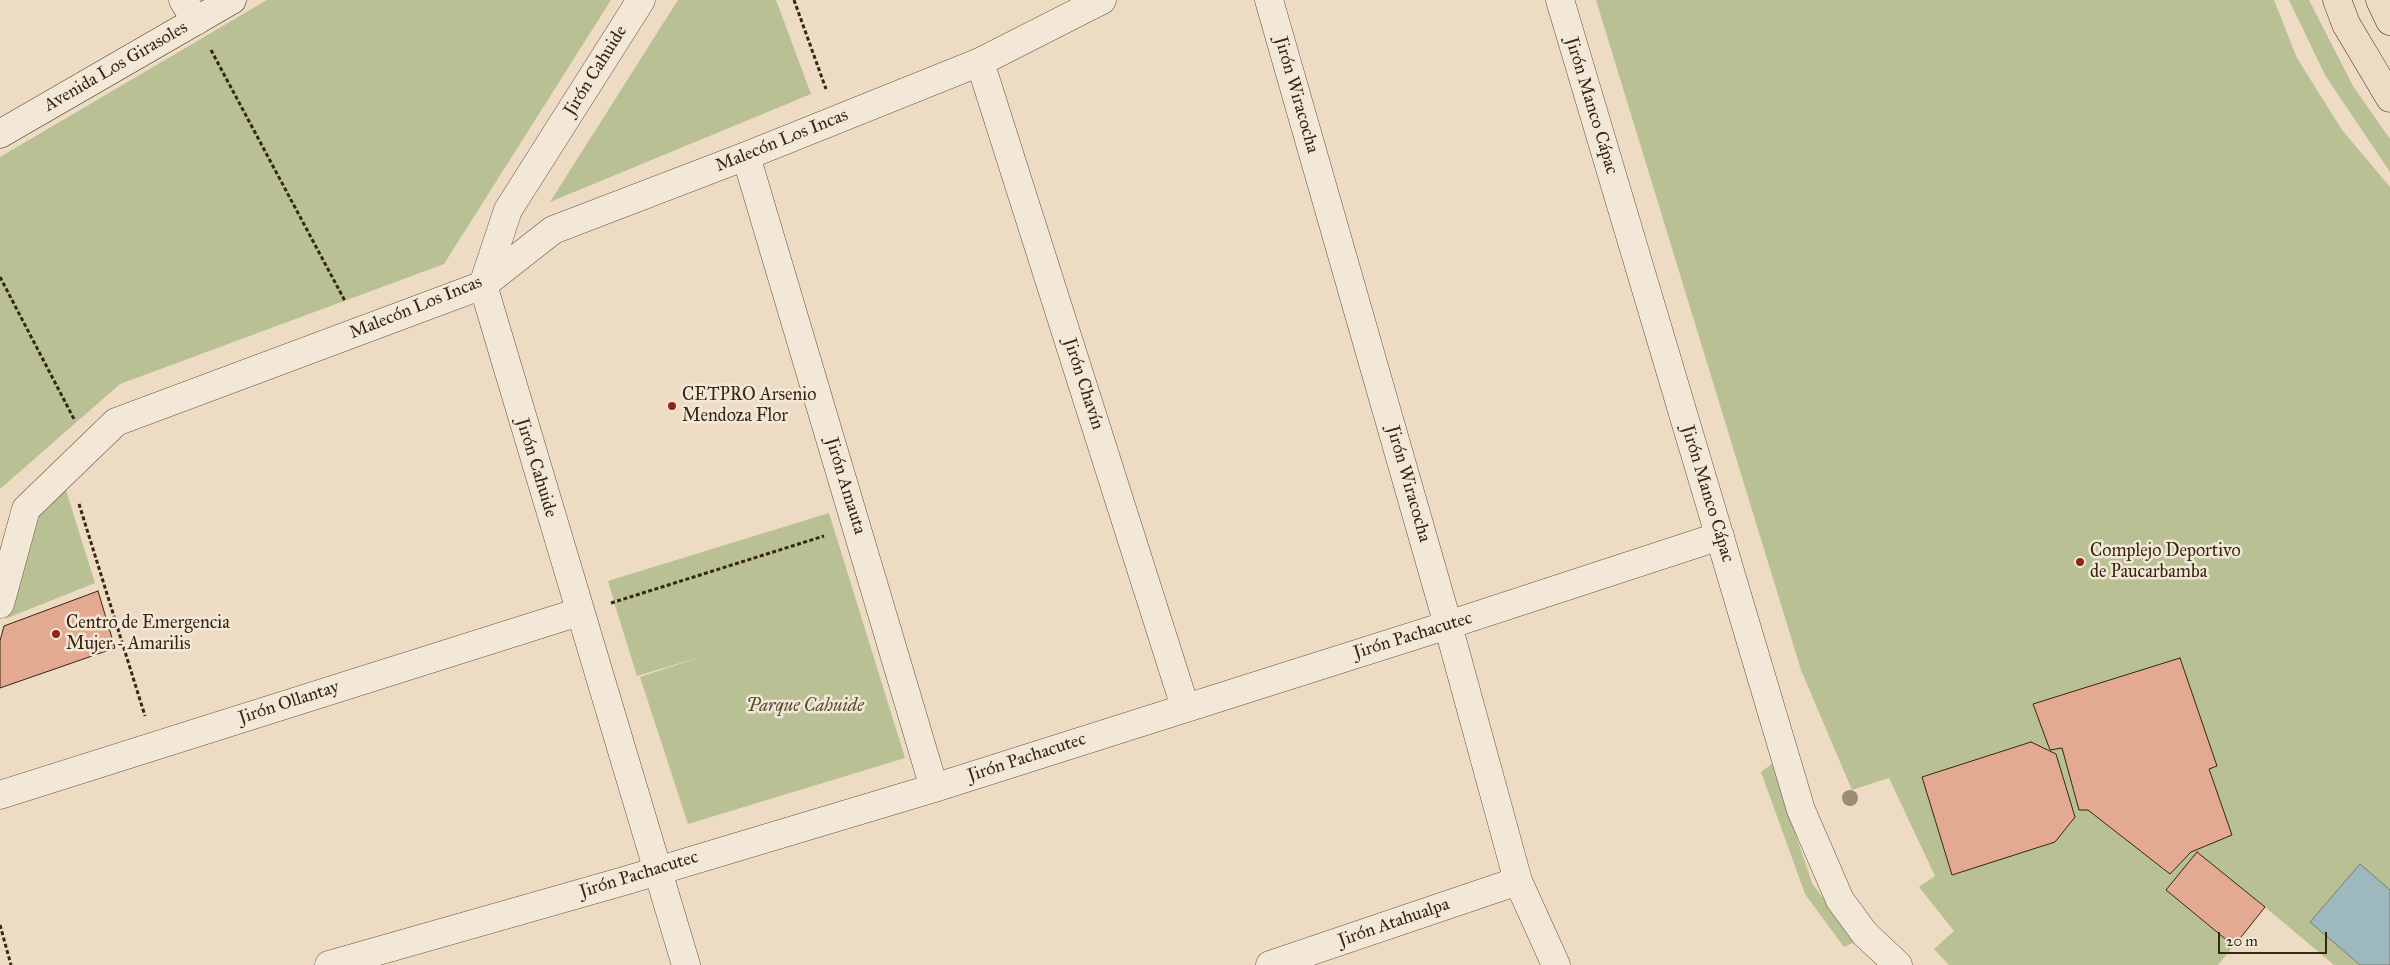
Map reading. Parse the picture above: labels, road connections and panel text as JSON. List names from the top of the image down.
{
  "streets": {
    "street": [
      "Avenida Los Girasoles",
      "Jirón Cahuide",
      "Jirón Wiracocha",
      "Jirón Manco Cápac",
      "Malecón Los Incas",
      "Jirón Chavín",
      "Jirón Amauta",
      "Jirón Pachacutec",
      "Jirón Ollantay",
      "Jirón Atahualpa"
    ]
  },
  "crossings": [
    ["Jirón Cahuide", "Malecón Los Incas"],
    ["Jirón Cahuide", "Jirón Pachacutec"],
    ["Jirón Cahuide", "Jirón Ollantay"],
    ["Jirón Wiracocha", "Jirón Pachacutec"],
    ["Jirón Wiracocha", "Jirón Atahualpa"],
    ["Jirón Manco Cápac", "Jirón Pachacutec"],
    ["Malecón Los Incas", "Jirón Chavín"],
    ["Malecón Los Incas", "Jirón Amauta"],
    ["Jirón Chavín", "Jirón Pachacutec"],
    ["Jirón Amauta", "Jirón Pachacutec"]
  ],
  "parks": ["Parque Cahuide"],
  "places": ["CETPRO Arsenio Mendoza Flor", "Complejo Deportivo de Paucarbamba", "Centro de Emergencia Mujer - Amarilis"],
  "scale_bar": "20 m"
}
